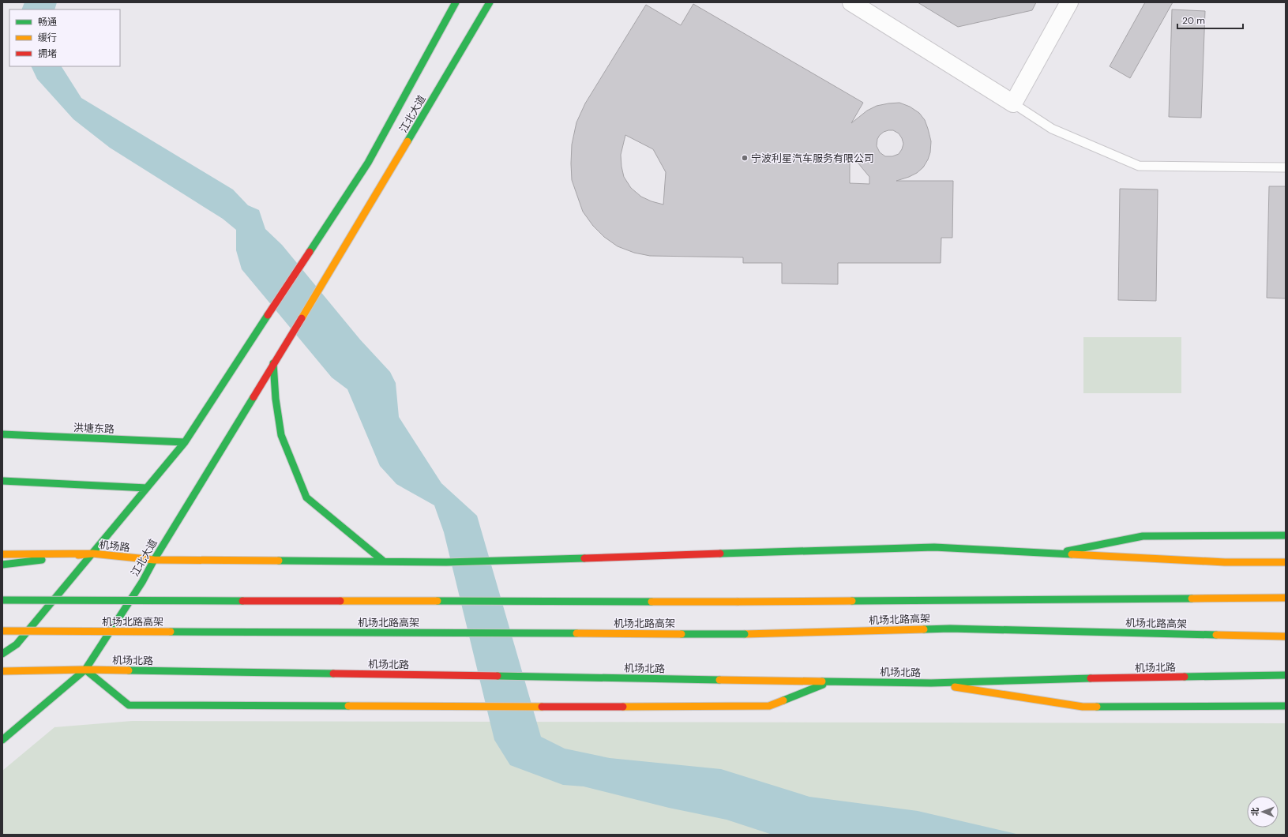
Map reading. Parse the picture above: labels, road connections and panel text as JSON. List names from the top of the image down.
{
  "streets": {
    "main road": [
      "江北大道",
      "洪塘东路",
      "机场路",
      "机场北路高架",
      "机场北路"
    ]
  },
  "crossings": [
    ["江北大道", "洪塘东路"],
    ["江北大道", "机场路"],
    ["江北大道", "机场北路"]
  ],
  "places": ["宁波利星汽车服务有限公司"],
  "legend": ["畅通", "缓行", "拥堵"],
  "scale_bar": "20 m",
  "north": "left"
}
